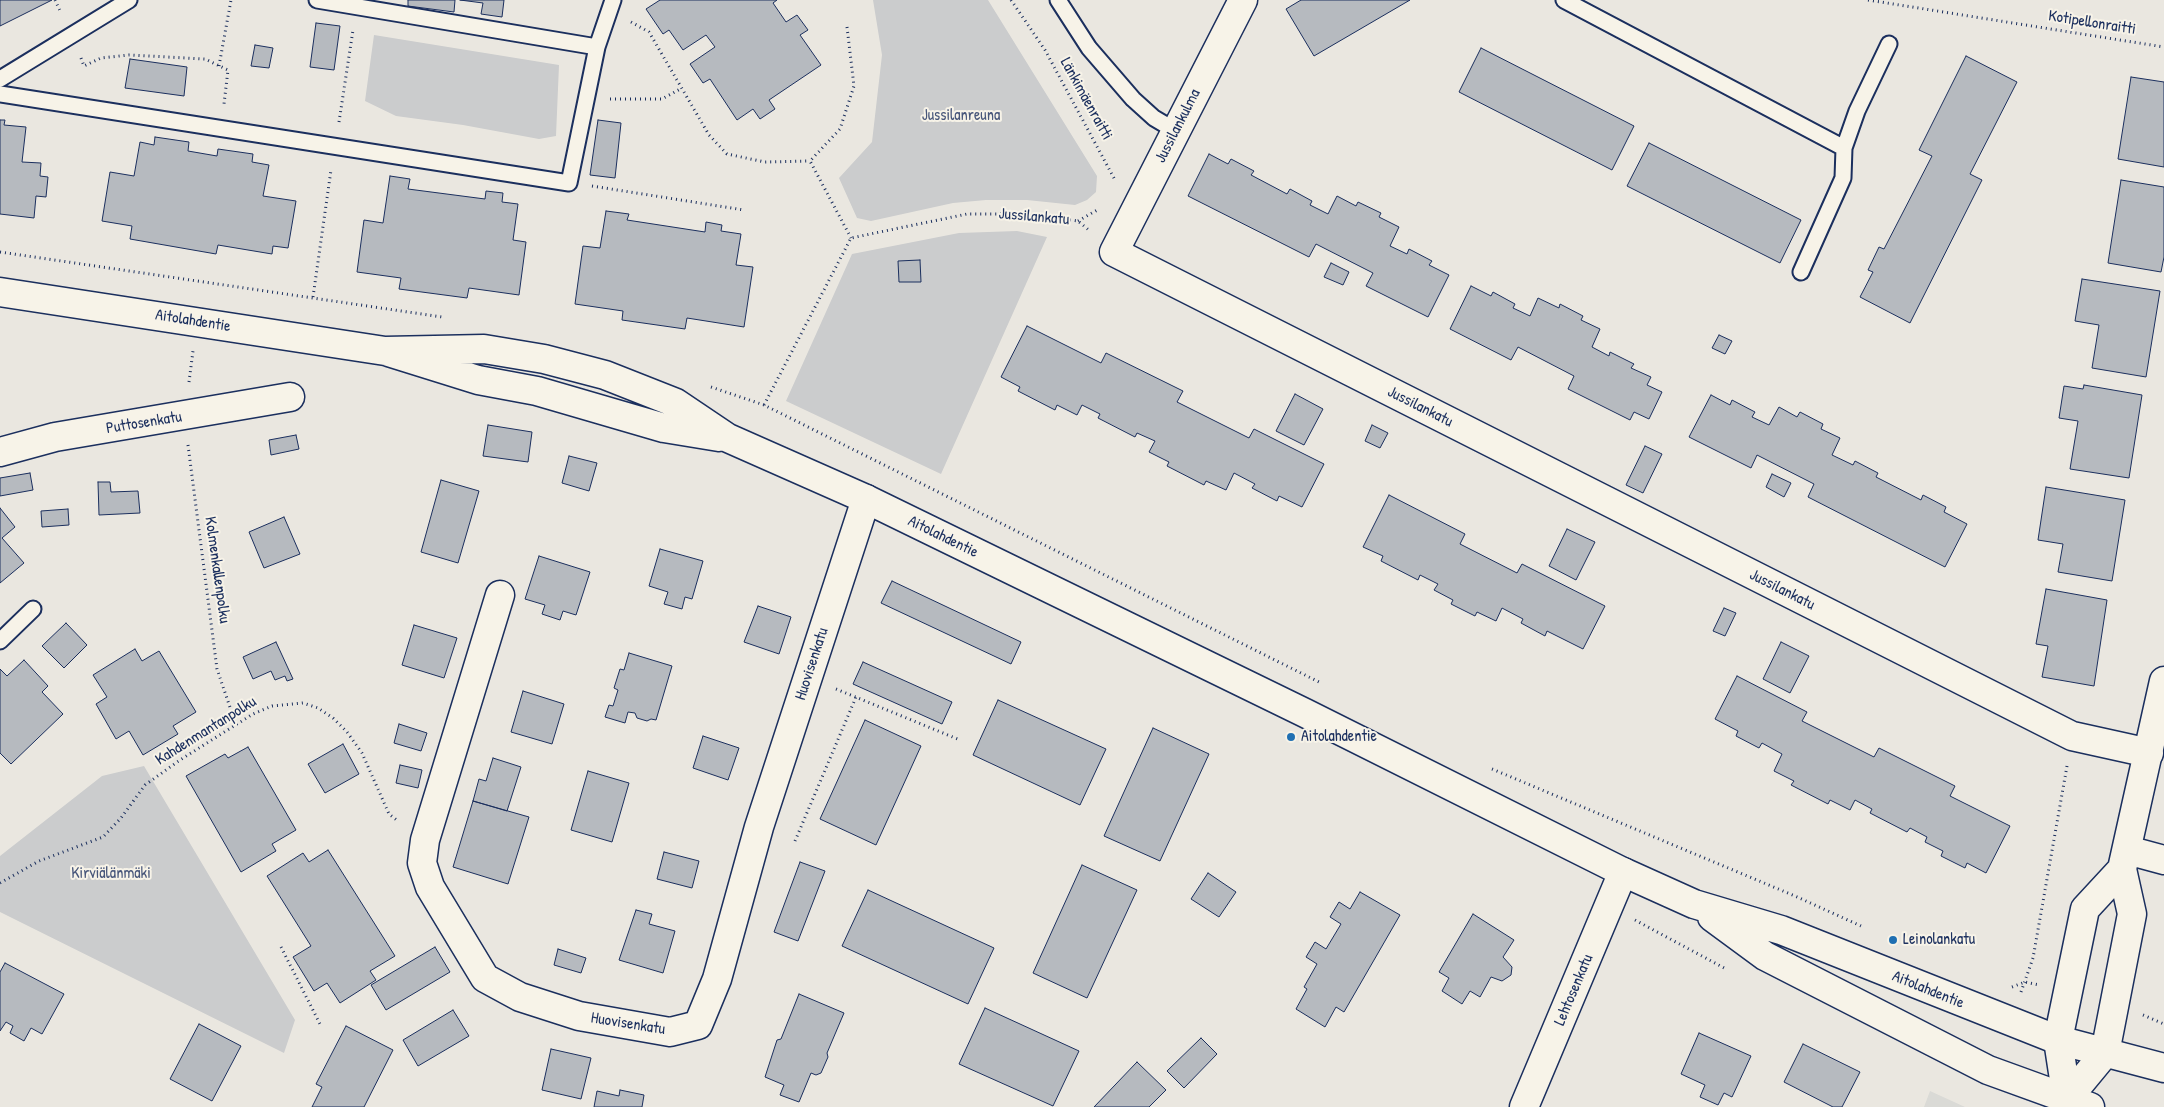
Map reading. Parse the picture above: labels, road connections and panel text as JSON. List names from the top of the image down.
{
  "streets": {
    "street": [
      "Jussilankulma",
      "Jussilankatu",
      "Aitolahdentie",
      "Puttosenkatu",
      "Huovisenkatu",
      "Lehtosenkatu"
    ],
    "path": [
      "Kotipellonraitti",
      "Länkimäenraitti",
      "Kolmenkallenpolku",
      "Kahdenmantanpolku"
    ]
  },
  "crossings": [
    ["Länkimäenraitti", "Jussilankulma"],
    ["Jussilankulma", "Jussilankatu"],
    ["Aitolahdentie", "Huovisenkatu"],
    ["Aitolahdentie", "Lehtosenkatu"],
    ["Puttosenkatu", "Kolmenkallenpolku"],
    ["Kolmenkallenpolku", "Kahdenmantanpolku"],
    ["Huovisenkatu", "Kahdenmantanpolku"]
  ],
  "parks": ["Jussilanreuna", "Kirviälänmäki"],
  "places": ["Aitolahdentie", "Leinolankatu"]
}
